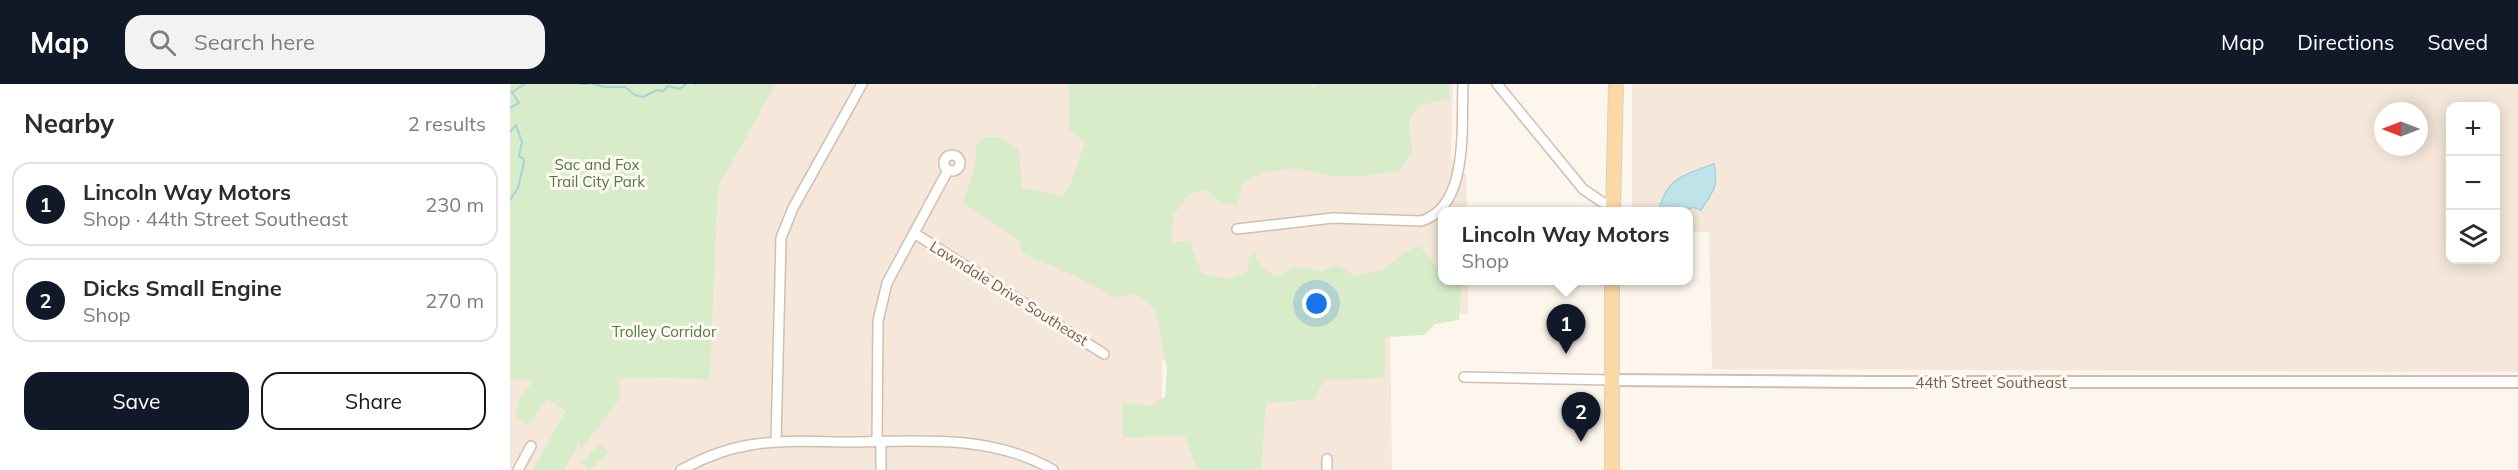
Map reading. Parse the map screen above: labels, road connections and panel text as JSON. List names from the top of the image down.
{
  "streets": {
    "street": ["Lawndale Drive Southeast", "44th Street Southeast"]
  },
  "parks": ["Sac and Fox Trail City Park", "Trolley Corridor"],
  "north": "left",
  "page": {
    "header": "Map",
    "search": "Search here",
    "nav": ["Map", "Directions", "Saved"],
    "heading": ["Nearby", "2 results"],
    "map_buttons": ["+", "−"],
    "list": [
      {
        "mark": "1",
        "name": "Lincoln Way Motors",
        "note": "Shop · 44th Street Southeast",
        "value": "230 m"
      },
      {
        "mark": "2",
        "name": "Dicks Small Engine",
        "note": "Shop",
        "value": "270 m"
      }
    ],
    "popup": ["Lincoln Way Motors", "Shop"],
    "pins": ["1", "2"],
    "buttons": ["Save", "Share"]
  }
}
